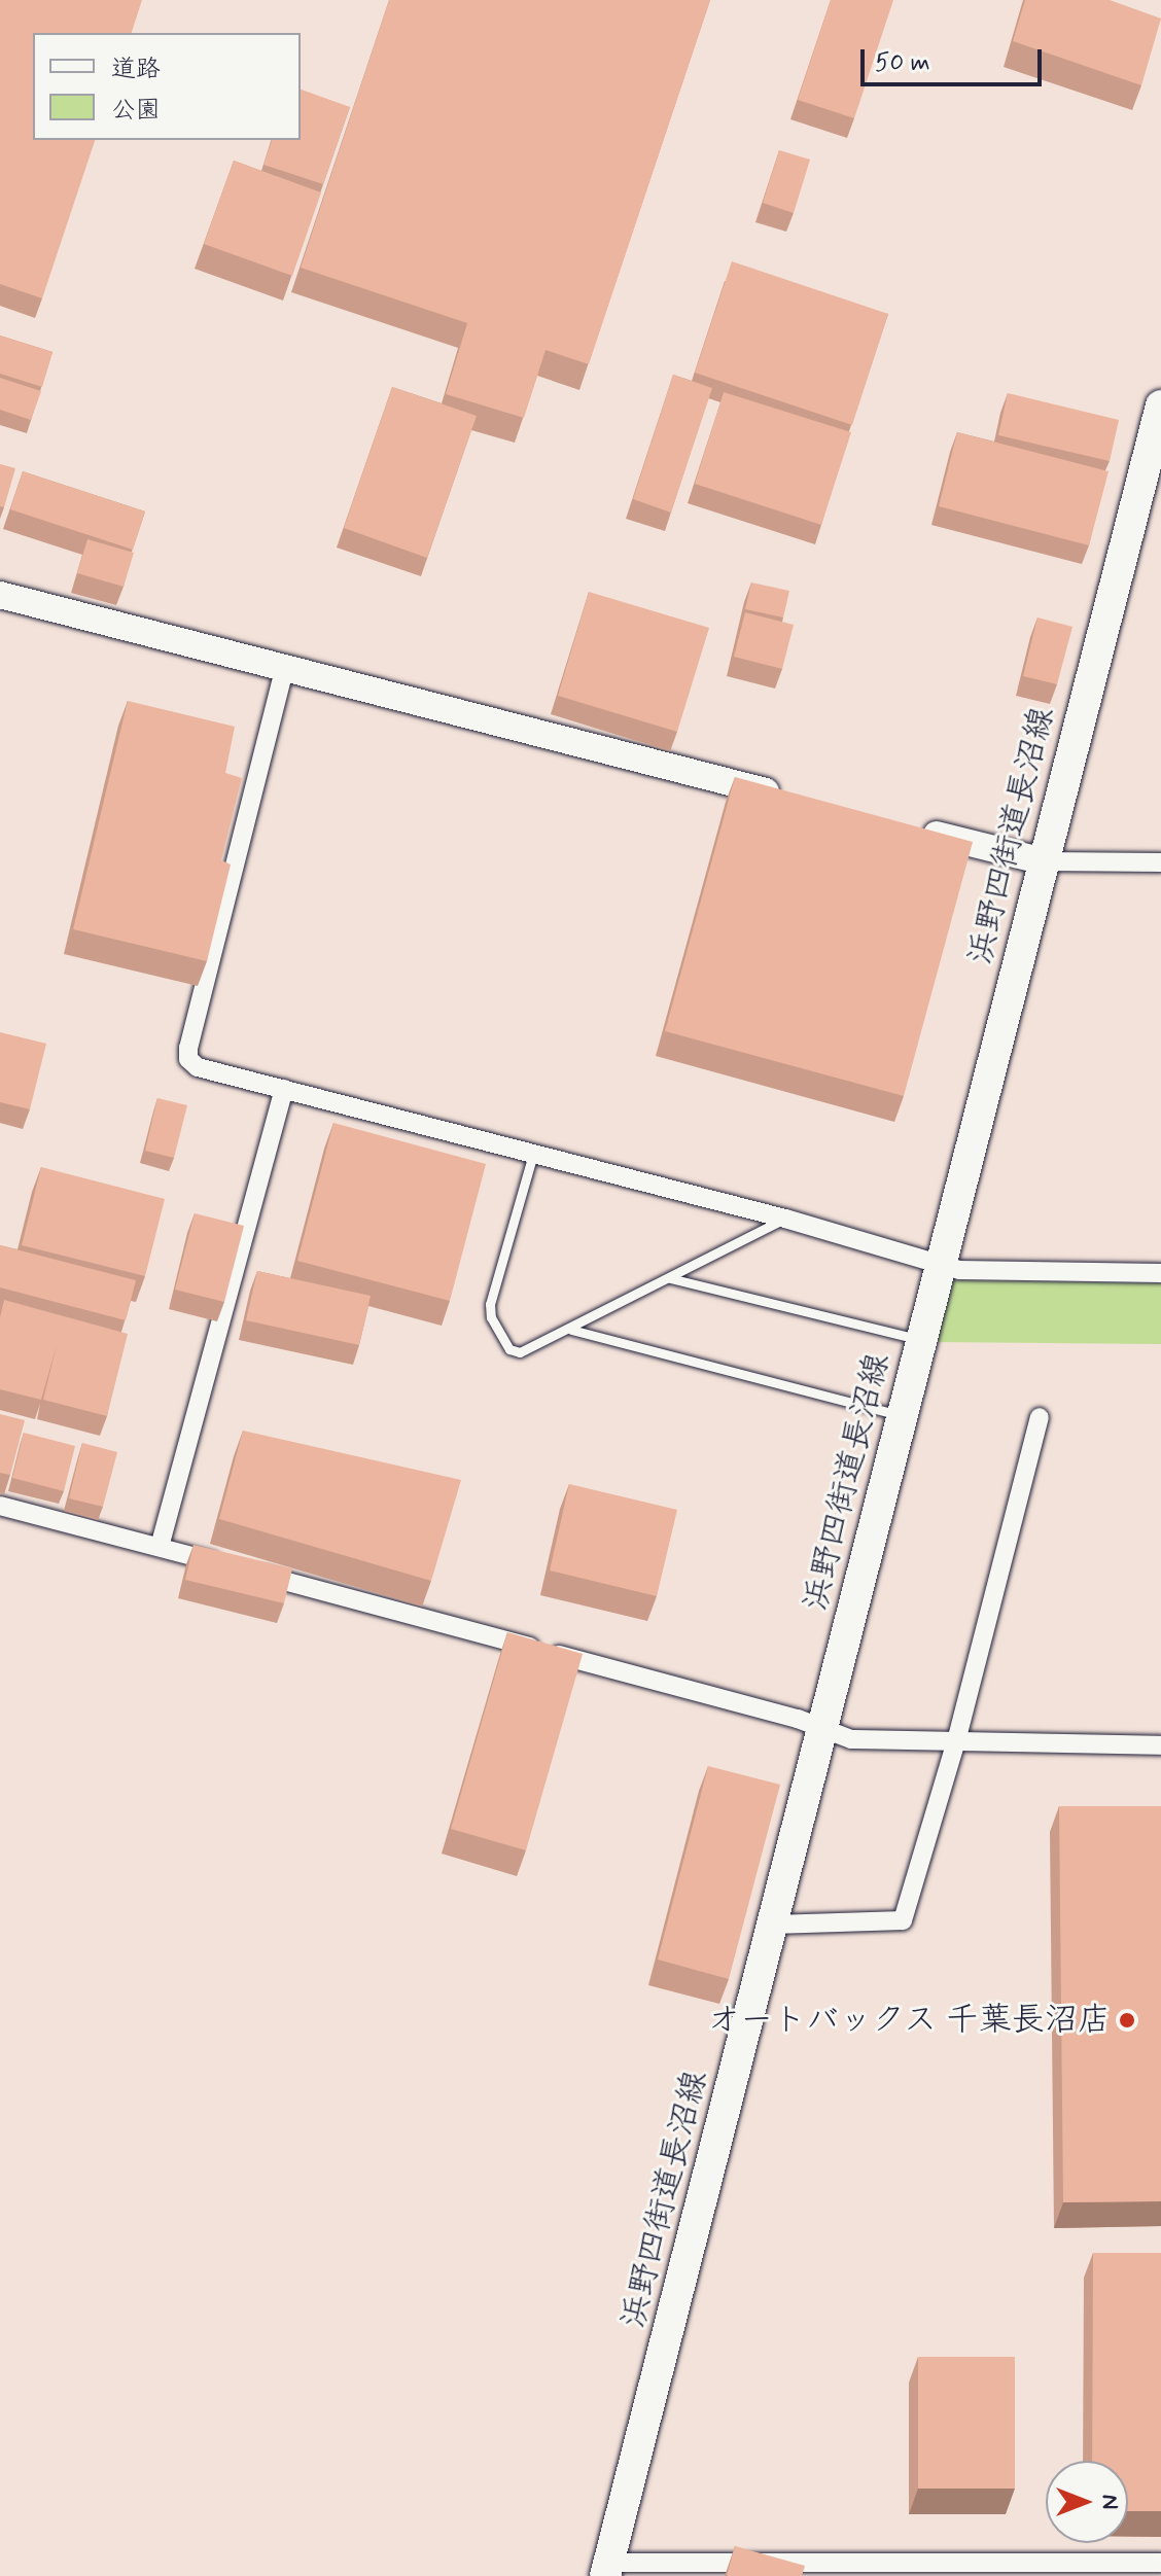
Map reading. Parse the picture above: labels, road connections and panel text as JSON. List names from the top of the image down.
{
  "streets": {
    "main road": ["浜野四街道長沼線"]
  },
  "places": ["オートバックス 千葉長沼店"],
  "legend": ["道路", "公園"],
  "scale_bar": "50 m",
  "north": "right"
}
